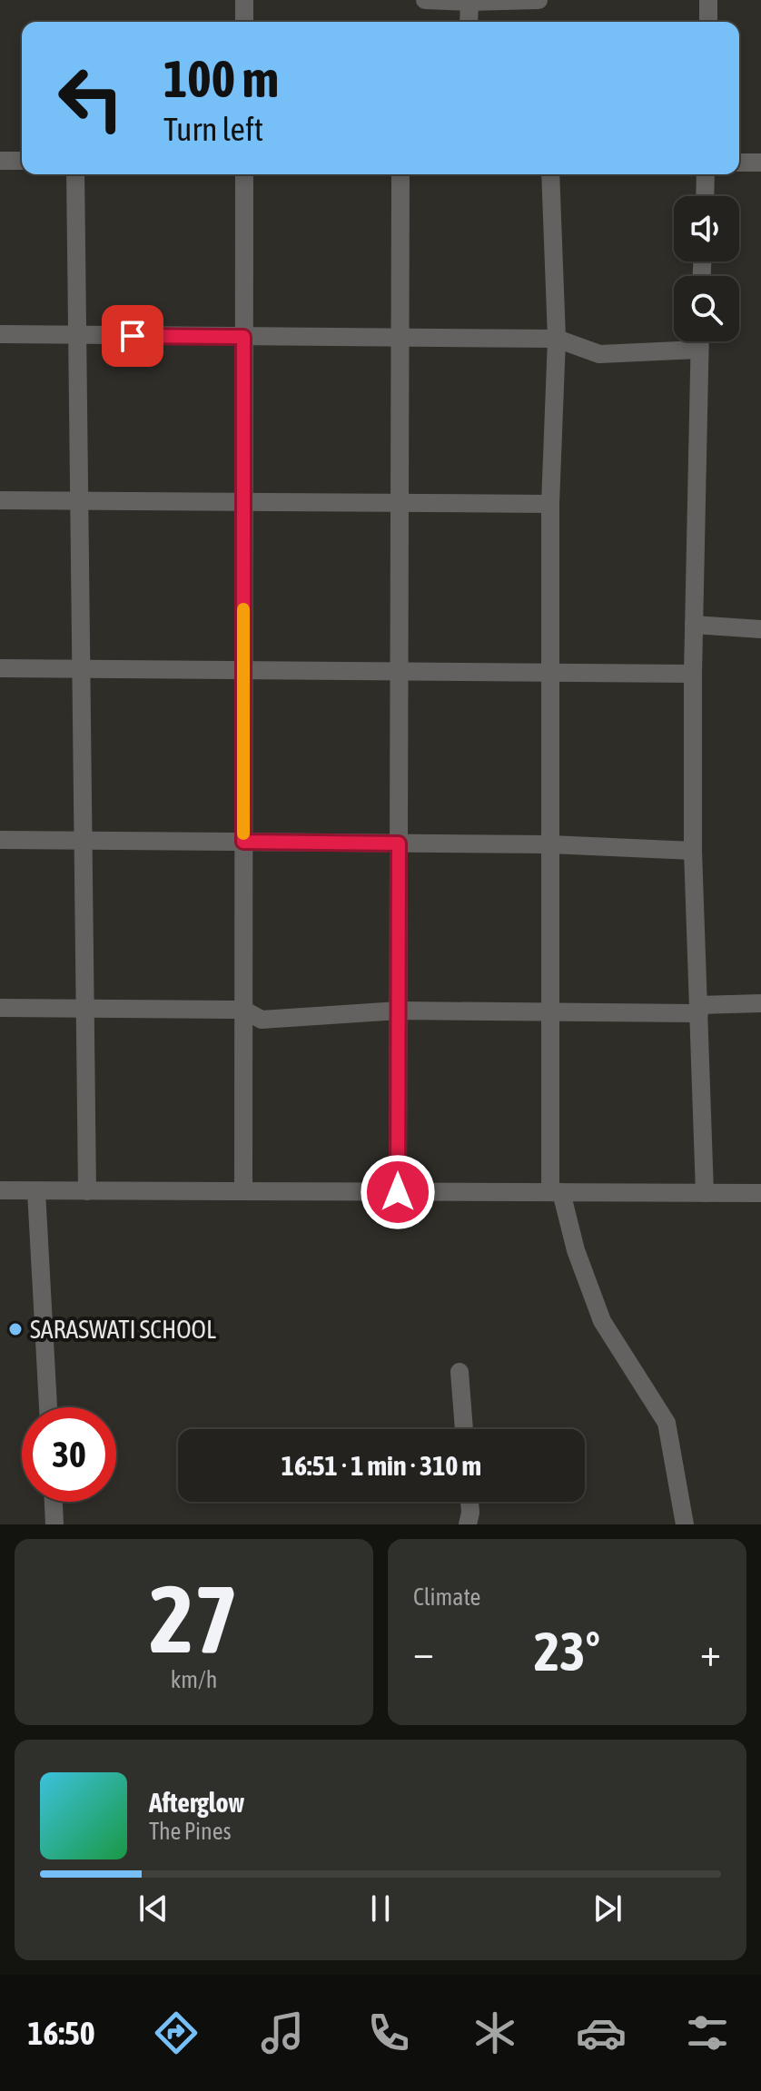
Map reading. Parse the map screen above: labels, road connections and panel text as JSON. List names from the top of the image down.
{
  "places": ["SARASWATI SCHOOL"],
  "page": {
    "turn": ["100 m", "Turn left"],
    "limit": "30",
    "trip": "16:51 · 1 min · 310 m",
    "tile": [
      ["27", "km/h"],
      "Climate"
    ],
    "heat": ["−", "23°", "+"],
    "song": ["Afterglow", "The Pines"],
    "tabs": "16:50"
  }
}
